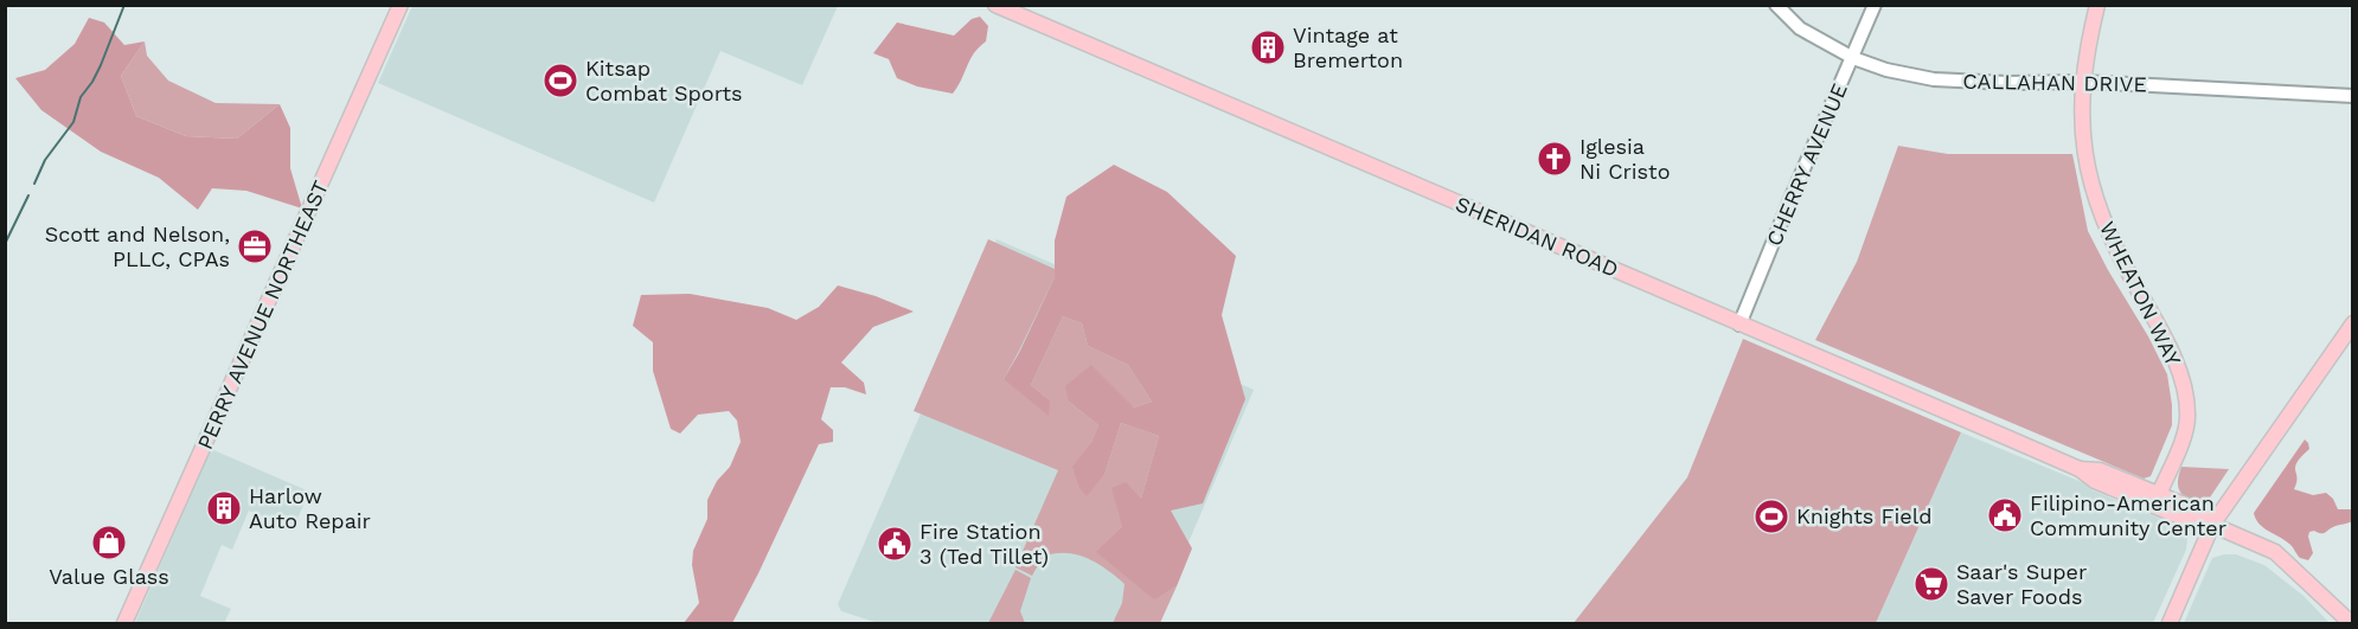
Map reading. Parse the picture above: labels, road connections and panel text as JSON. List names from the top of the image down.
{
  "streets": {
    "main road": ["SHERIDAN ROAD", "WHEATON WAY", "PERRY AVENUE NORTHEAST"],
    "street": ["CALLAHAN DRIVE", "CHERRY AVENUE"]
  },
  "crossings": [
    ["CALLAHAN DRIVE", "CHERRY AVENUE"],
    ["CALLAHAN DRIVE", "WHEATON WAY"],
    ["CHERRY AVENUE", "SHERIDAN ROAD"],
    ["SHERIDAN ROAD", "WHEATON WAY"]
  ],
  "places": {
    "building": ["Vintage at Bremerton", "Harlow Auto Repair"],
    "sports": ["Kitsap Combat Sports", "Knights Field"],
    "church": ["Iglesia Ni Cristo"],
    "office": ["Scott and Nelson, PLLC, CPAs"],
    "public building": ["Filipino-American Community Center", "Fire Station 3 (Ted Tillet)"],
    "shop": ["Value Glass"],
    "supermarket": ["Saar's Super Saver Foods"]
  }
}
